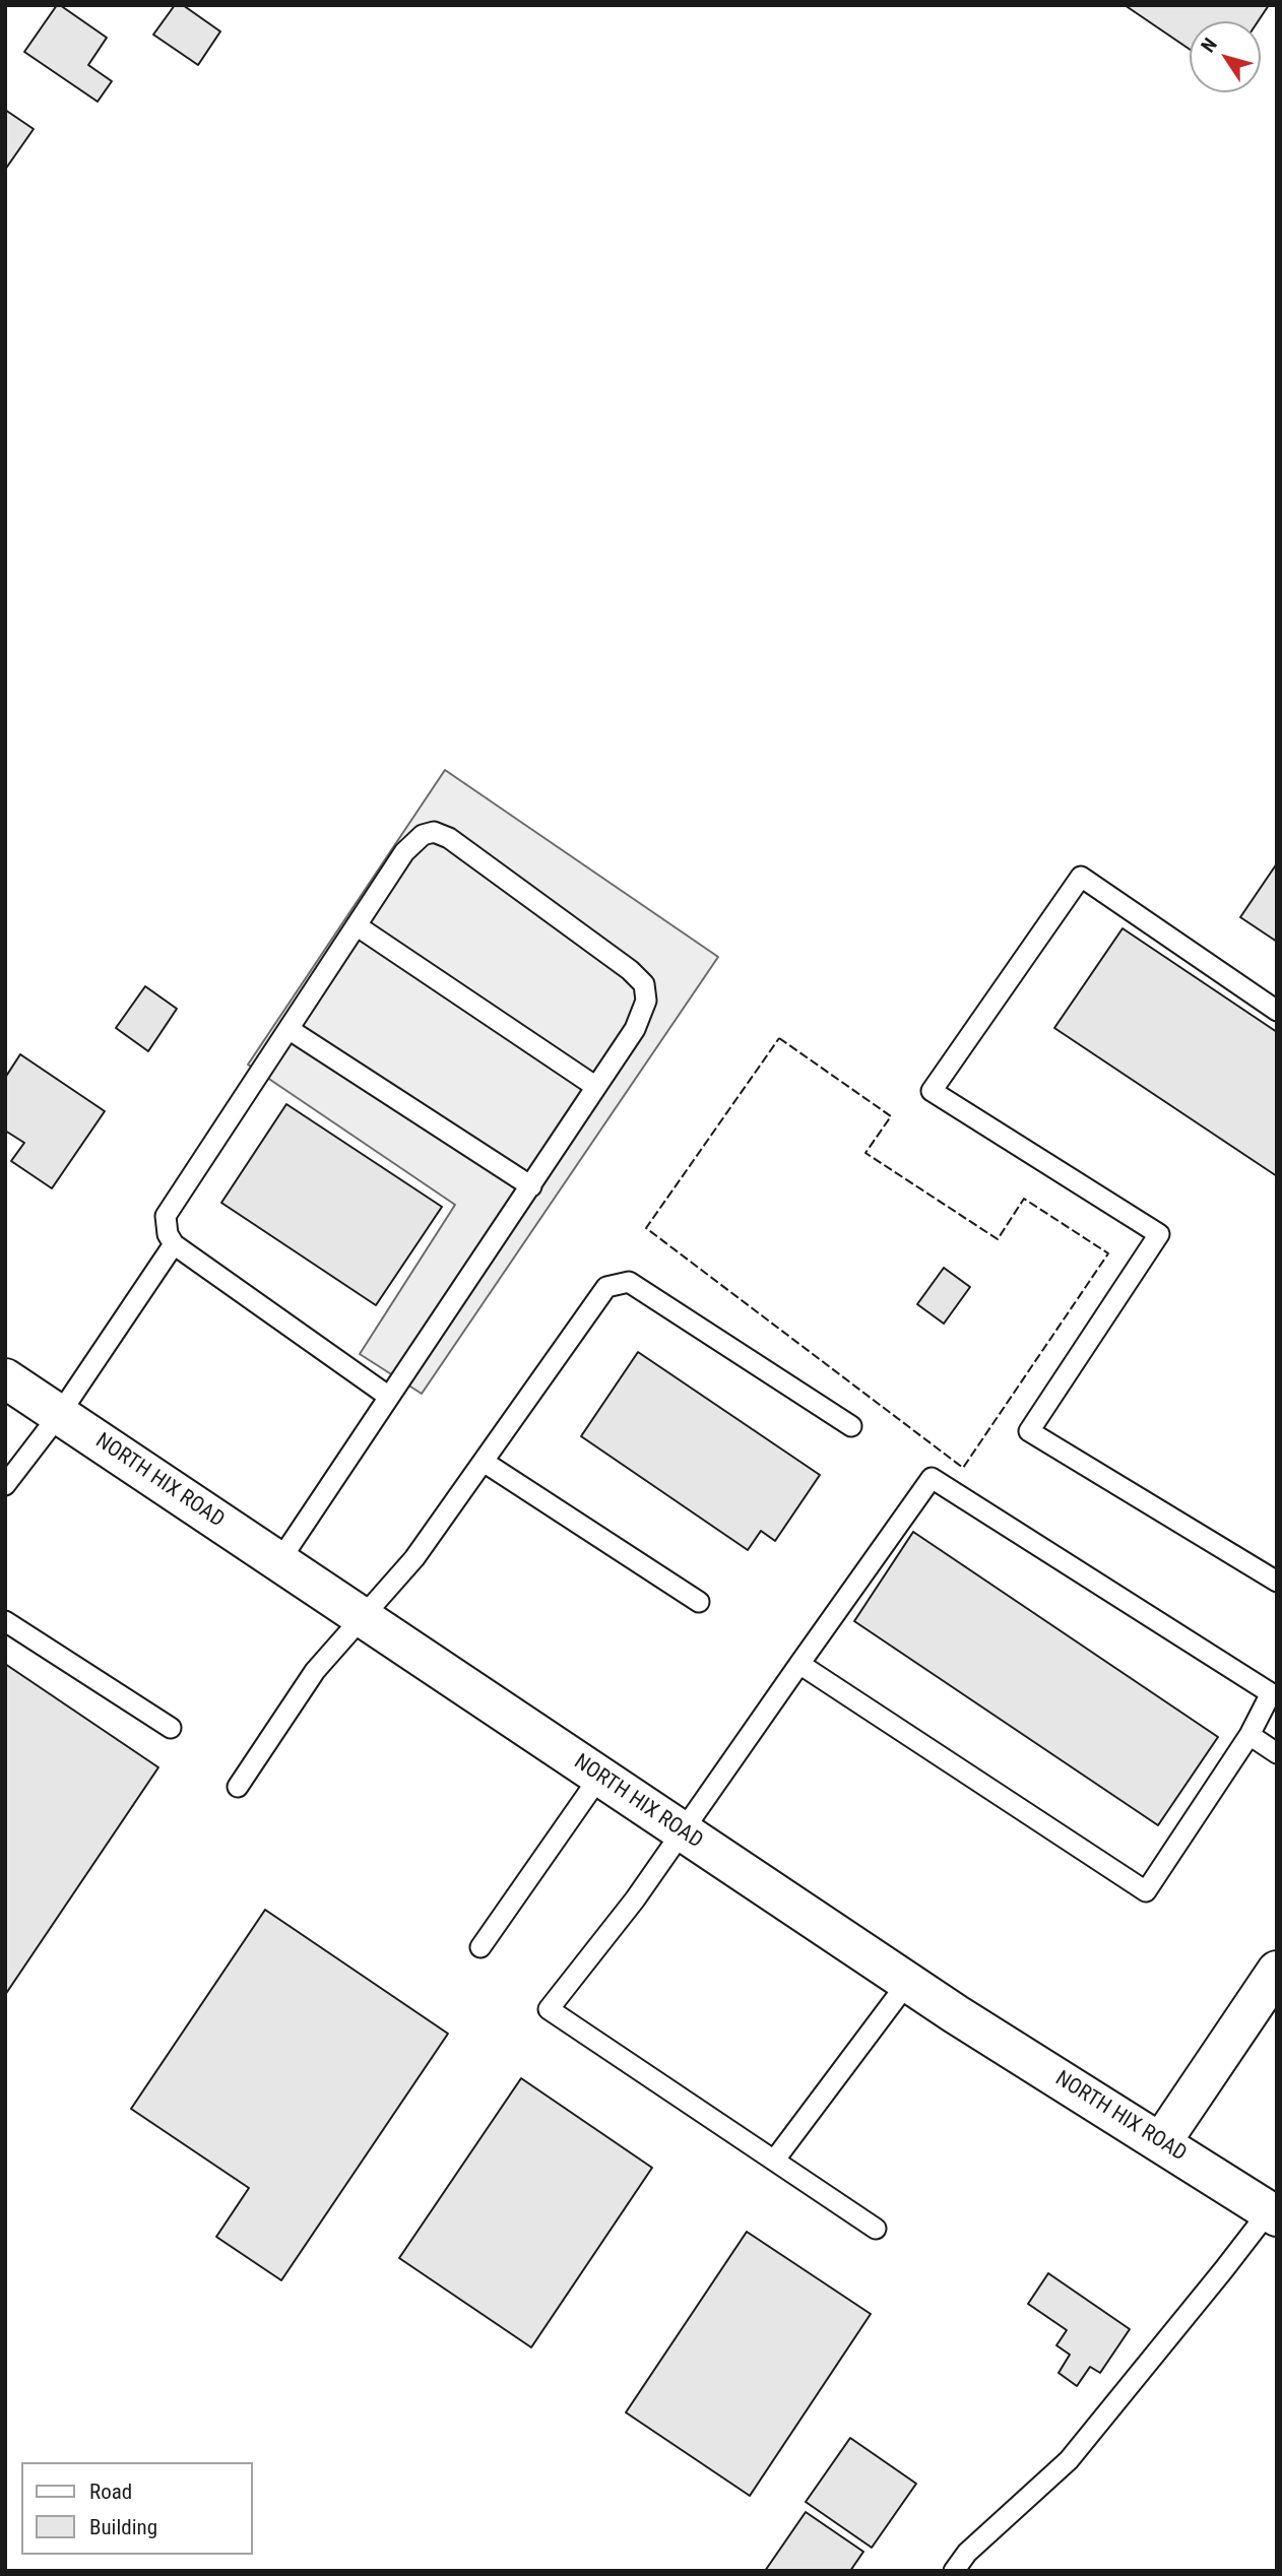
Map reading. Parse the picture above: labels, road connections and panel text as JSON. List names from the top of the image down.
{
  "streets": {
    "street": ["NORTH HIX ROAD"]
  },
  "legend": ["Road", "Building"],
  "north": "top left"
}
